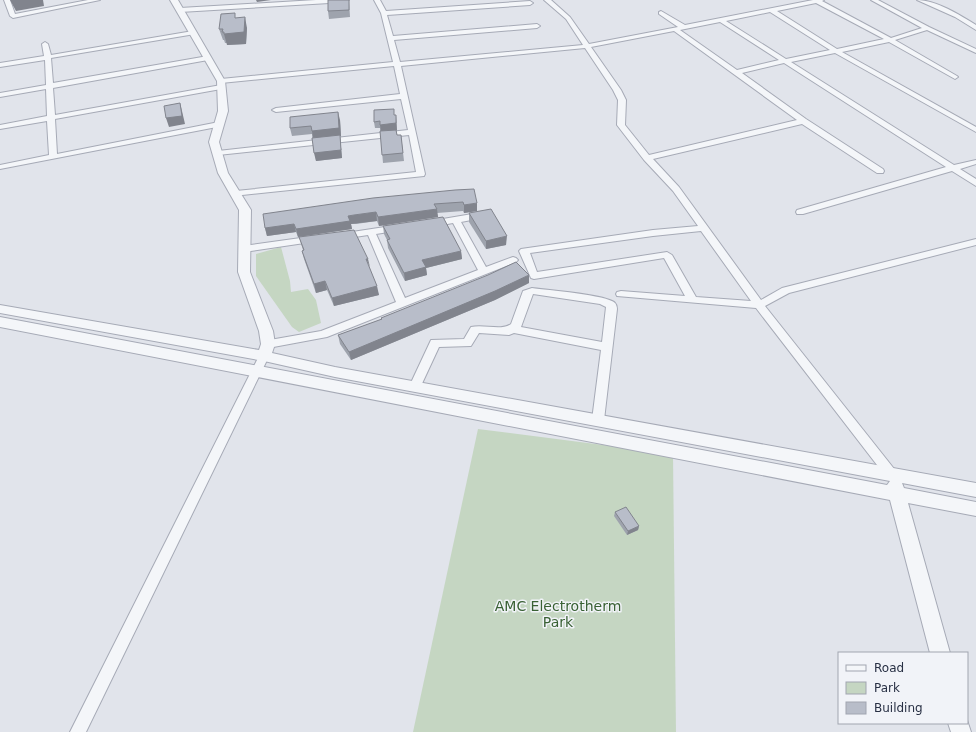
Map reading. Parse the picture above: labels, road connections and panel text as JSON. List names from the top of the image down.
{
  "parks": ["AMC Electrotherm Park"],
  "legend": ["Road", "Park", "Building"]
}
